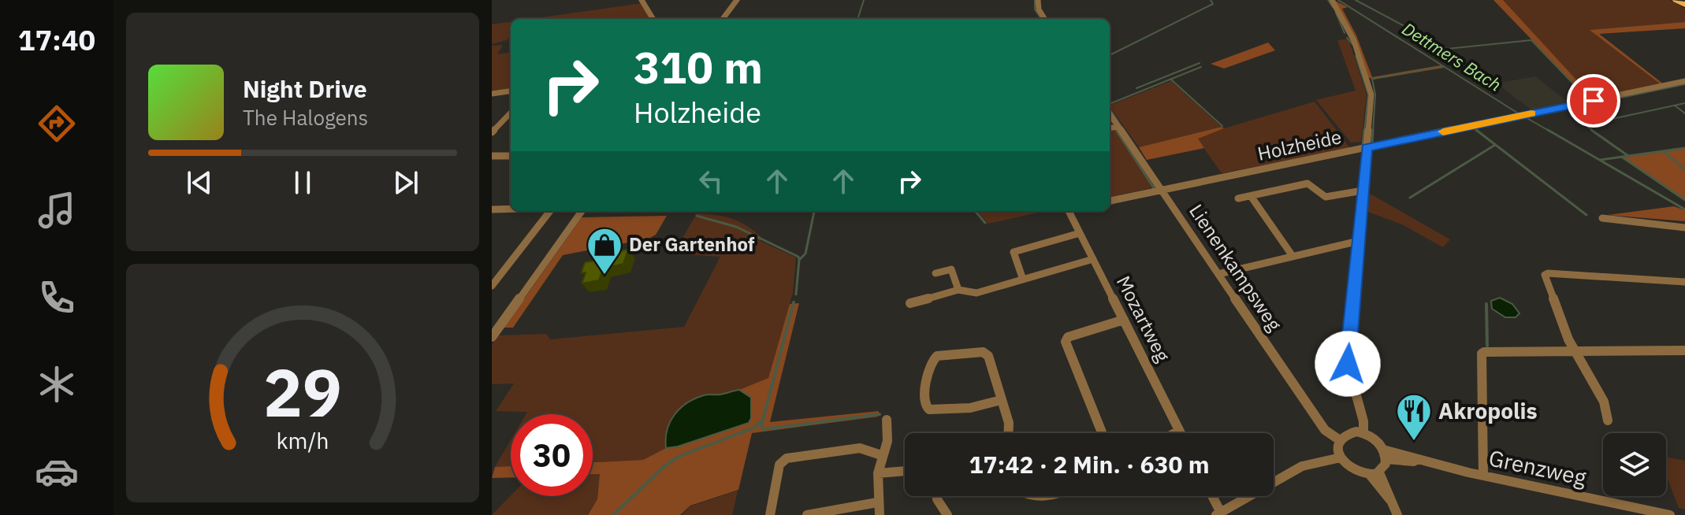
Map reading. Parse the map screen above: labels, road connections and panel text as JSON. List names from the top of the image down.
{
  "streets": {
    "street": [
      "Holzheide",
      "Lienenkampsweg",
      "Mozartweg",
      "Grenzweg"
    ]
  },
  "crossings": [
    ["Holzheide", "Lienenkampsweg"],
    ["Lienenkampsweg", "Grenzweg"]
  ],
  "water": ["Dettmers Bach"],
  "places": {
    "shop": ["Der Gartenhof"],
    "restaurant": ["Akropolis"]
  },
  "page": {
    "tabs": "17:40",
    "turn": ["310 m", "Holzheide"],
    "song": ["Night Drive", "The Halogens"],
    "limit": "30",
    "trip": "17:42 · 2 Min. · 630 m",
    "gauge": ["29", "km/h"]
  }
}
